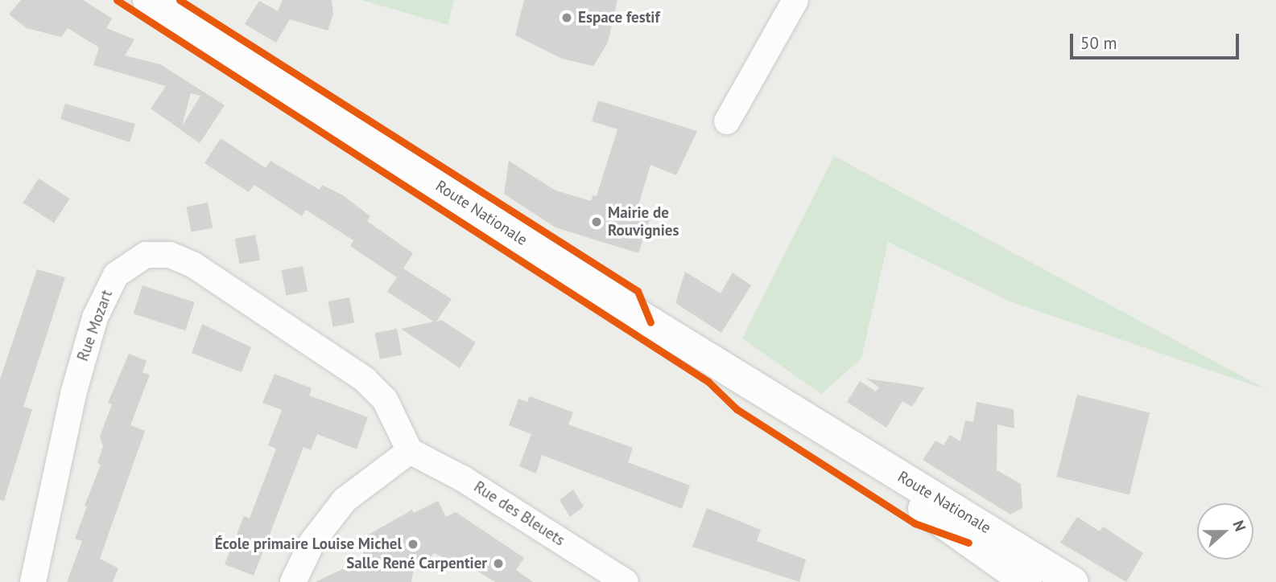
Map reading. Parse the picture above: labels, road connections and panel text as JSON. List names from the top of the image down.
{
  "streets": {
    "main road": ["Route Nationale"],
    "street": ["Rue Mozart", "Rue des Bleuets"]
  },
  "crossings": [
    ["Rue Mozart", "Rue des Bleuets"]
  ],
  "places": [
    "Espace festif",
    "Mairie de Rouvignies",
    "École primaire Louise Michel",
    "Salle René Carpentier"
  ],
  "scale_bar": "50 m",
  "north": "right"
}
